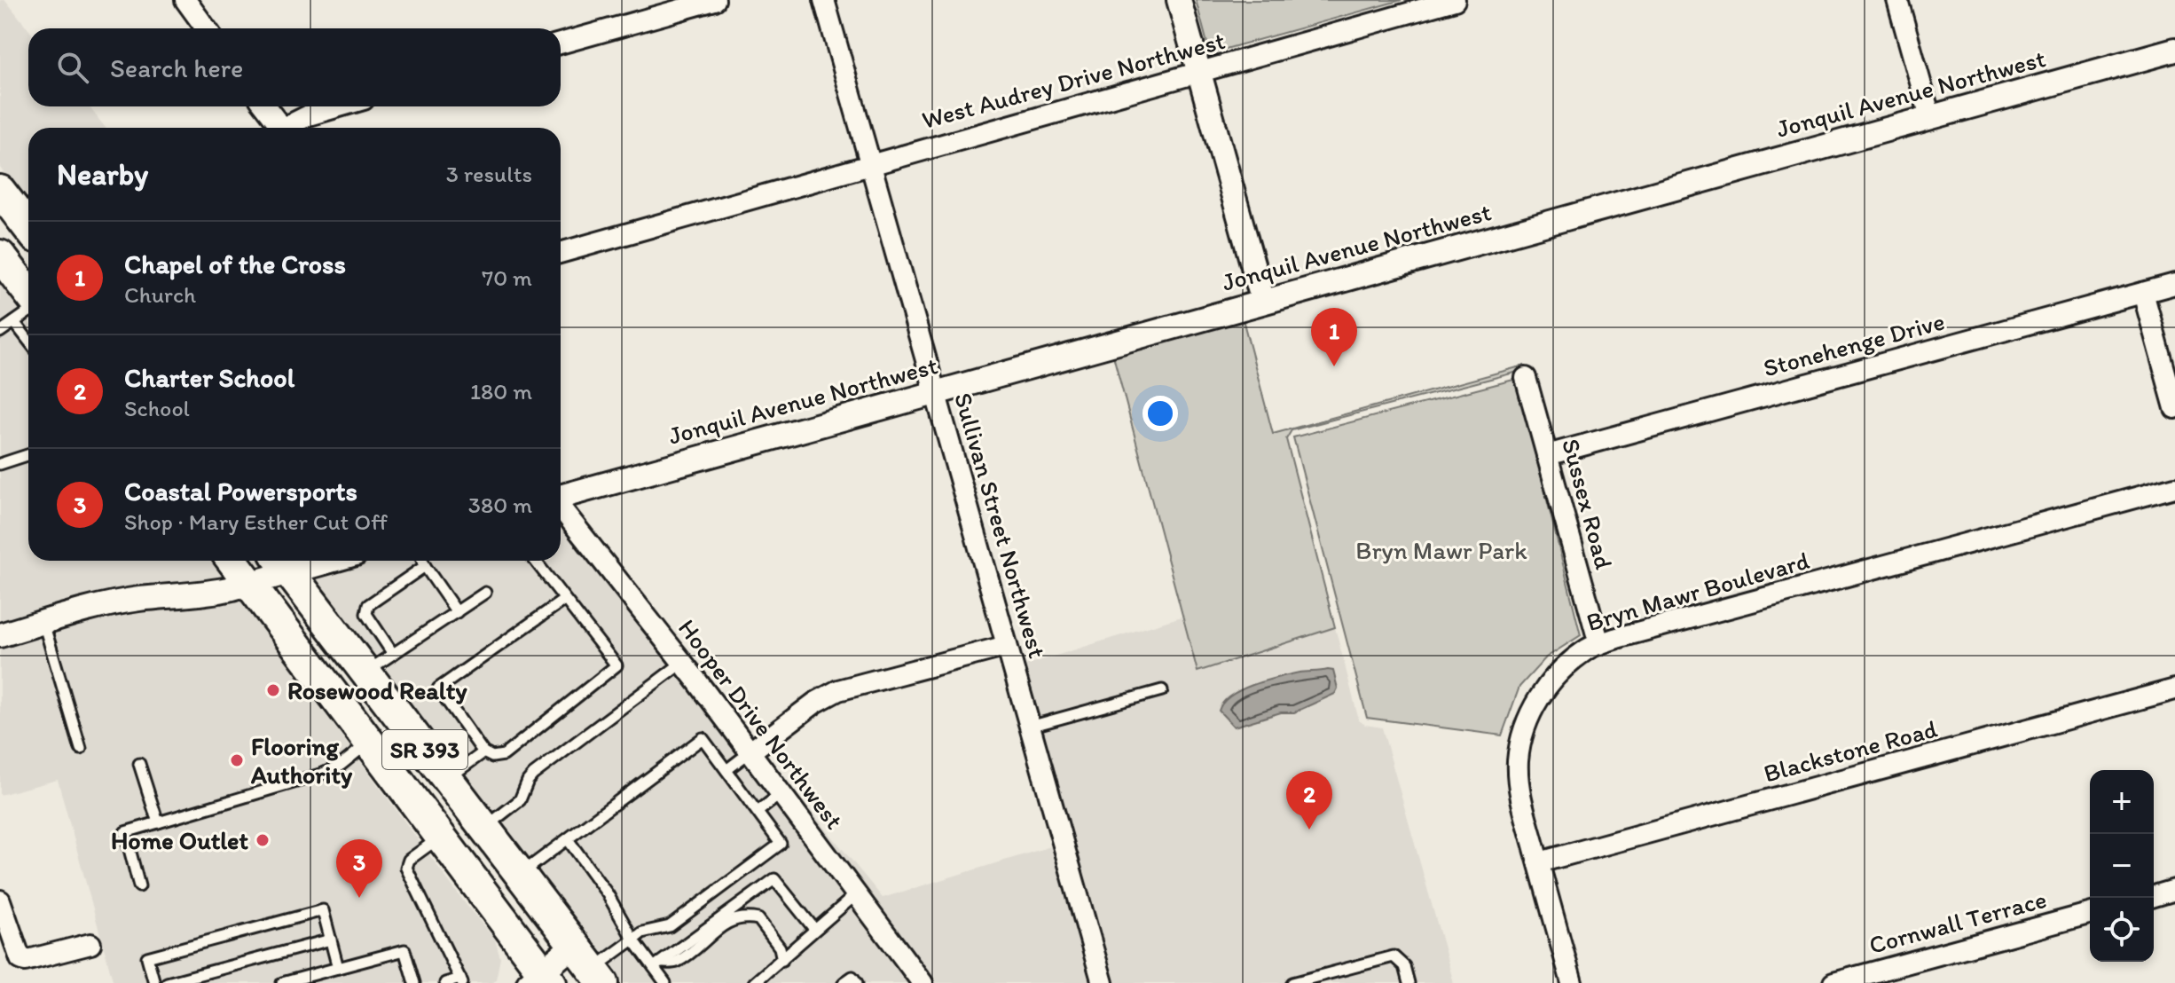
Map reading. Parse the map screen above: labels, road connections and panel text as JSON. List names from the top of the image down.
{
  "streets": {
    "main road": ["SR 393"],
    "street": [
      "West Audrey Drive Northwest",
      "Jonquil Avenue Northwest",
      "Stonehenge Drive",
      "Sussex Road",
      "Sullivan Street Northwest",
      "Bryn Mawr Boulevard",
      "Hooper Drive Northwest",
      "Blackstone Road",
      "Cornwall Terrace"
    ]
  },
  "crossings": [
    ["West Audrey Drive Northwest", "Sullivan Street Northwest"],
    ["Jonquil Avenue Northwest", "Sullivan Street Northwest"],
    ["Stonehenge Drive", "Sussex Road"],
    ["Sussex Road", "Bryn Mawr Boulevard"],
    ["Bryn Mawr Boulevard", "Blackstone Road"]
  ],
  "parks": ["Bryn Mawr Park"],
  "places": ["Rosewood Realty", "Flooring Authority", "Home Outlet"],
  "page": {
    "search": "Search here",
    "heading": ["Nearby", "3 results"],
    "list": [
      {
        "mark": "1",
        "name": "Chapel of the Cross",
        "note": "Church",
        "value": "70 m"
      },
      {
        "mark": "2",
        "name": "Charter School",
        "note": "School",
        "value": "180 m"
      },
      {
        "mark": "3",
        "name": "Coastal Powersports",
        "note": "Shop · Mary Esther Cut Off",
        "value": "380 m"
      }
    ],
    "pins": ["1", "2", "3"],
    "map_buttons": ["+", "−"]
  }
}
